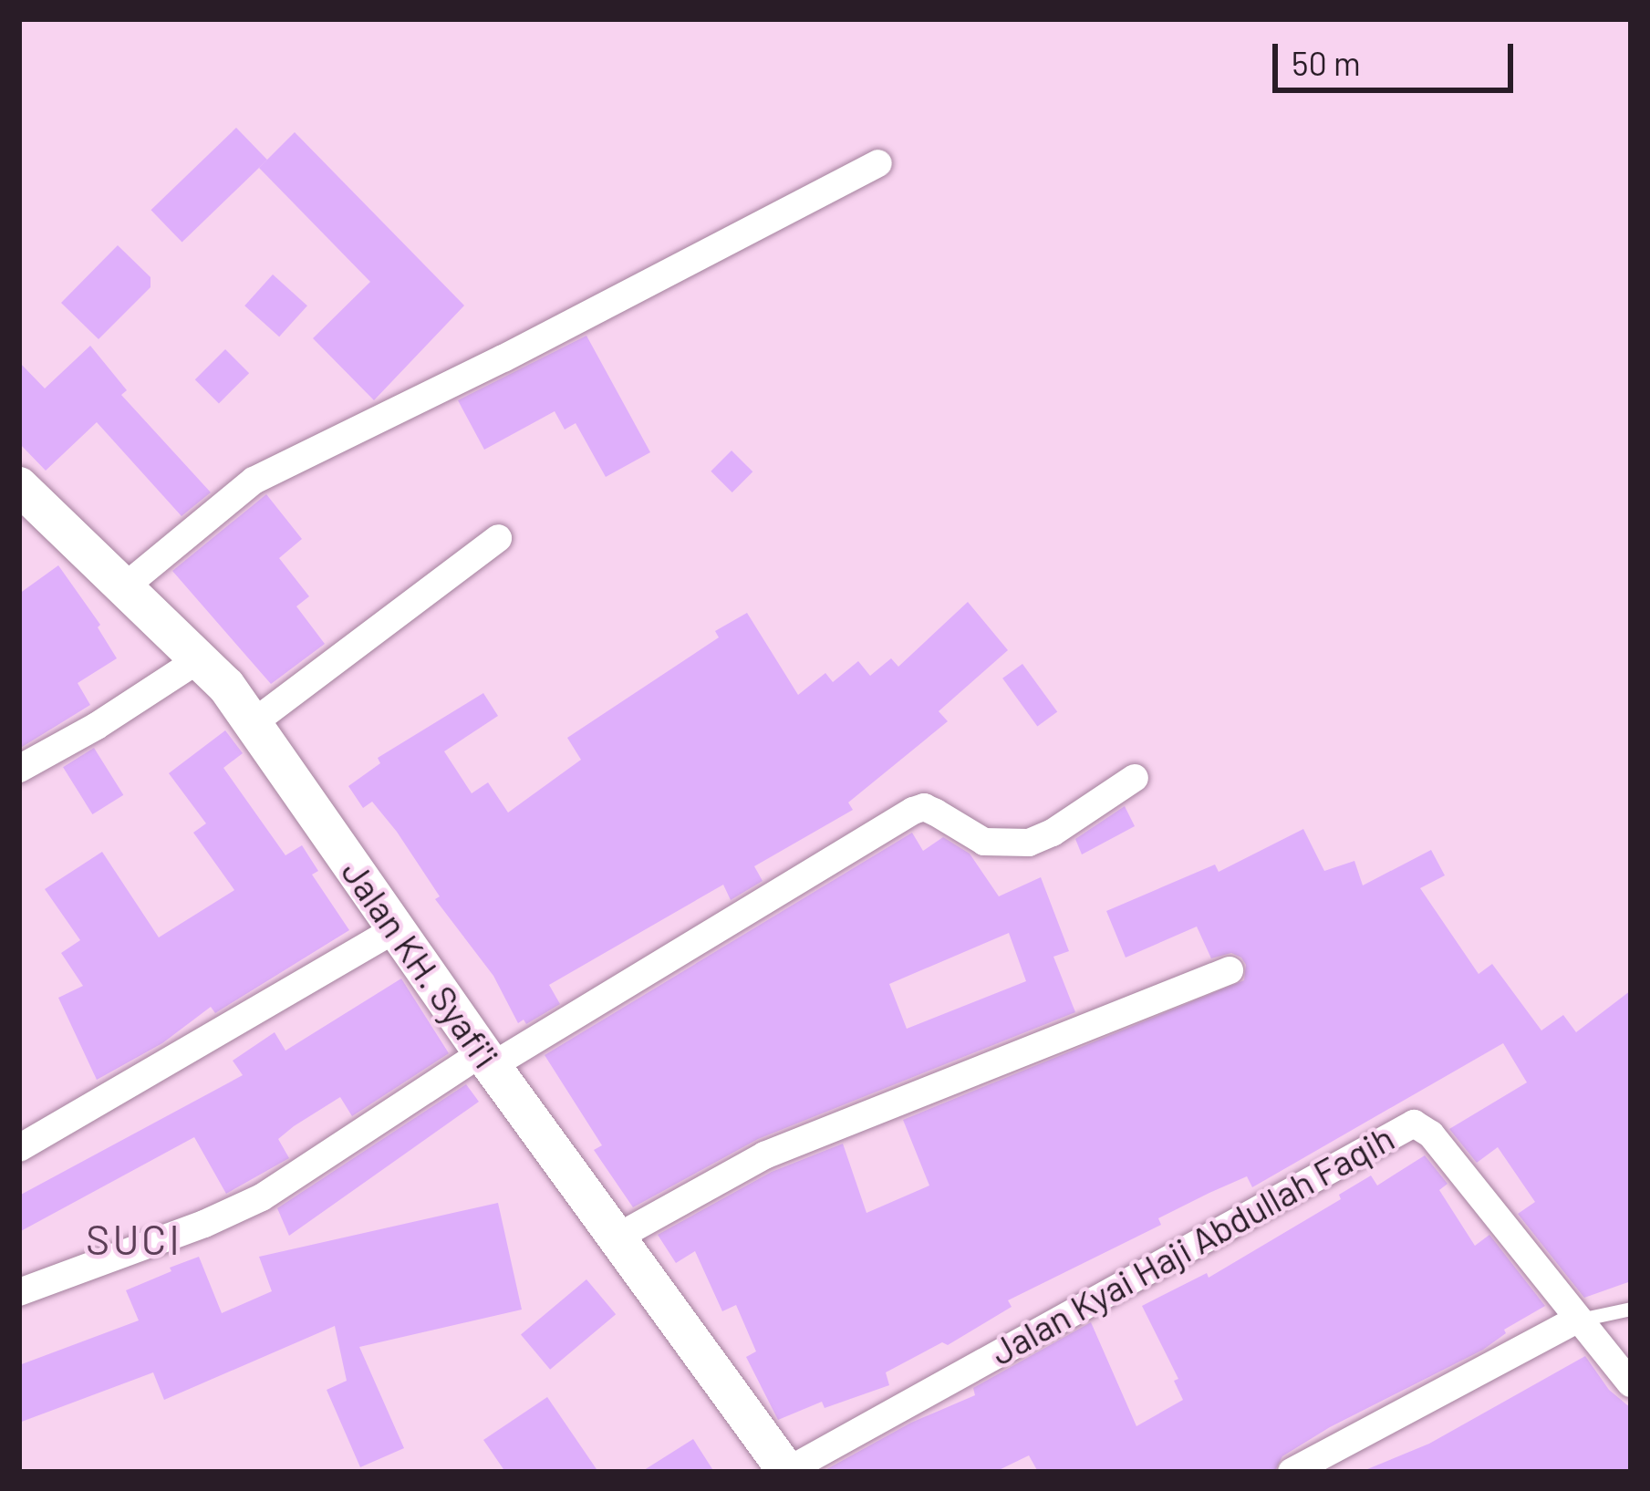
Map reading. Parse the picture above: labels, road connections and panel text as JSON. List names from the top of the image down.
{
  "streets": {
    "main road": ["Jalan KH. Syafi'i"],
    "street": ["Jalan Kyai Haji Abdullah Faqih"]
  },
  "crossings": [
    ["Jalan KH. Syafi'i", "Jalan Kyai Haji Abdullah Faqih"]
  ],
  "districts": ["SUCI"],
  "scale_bar": "50 m"
}
